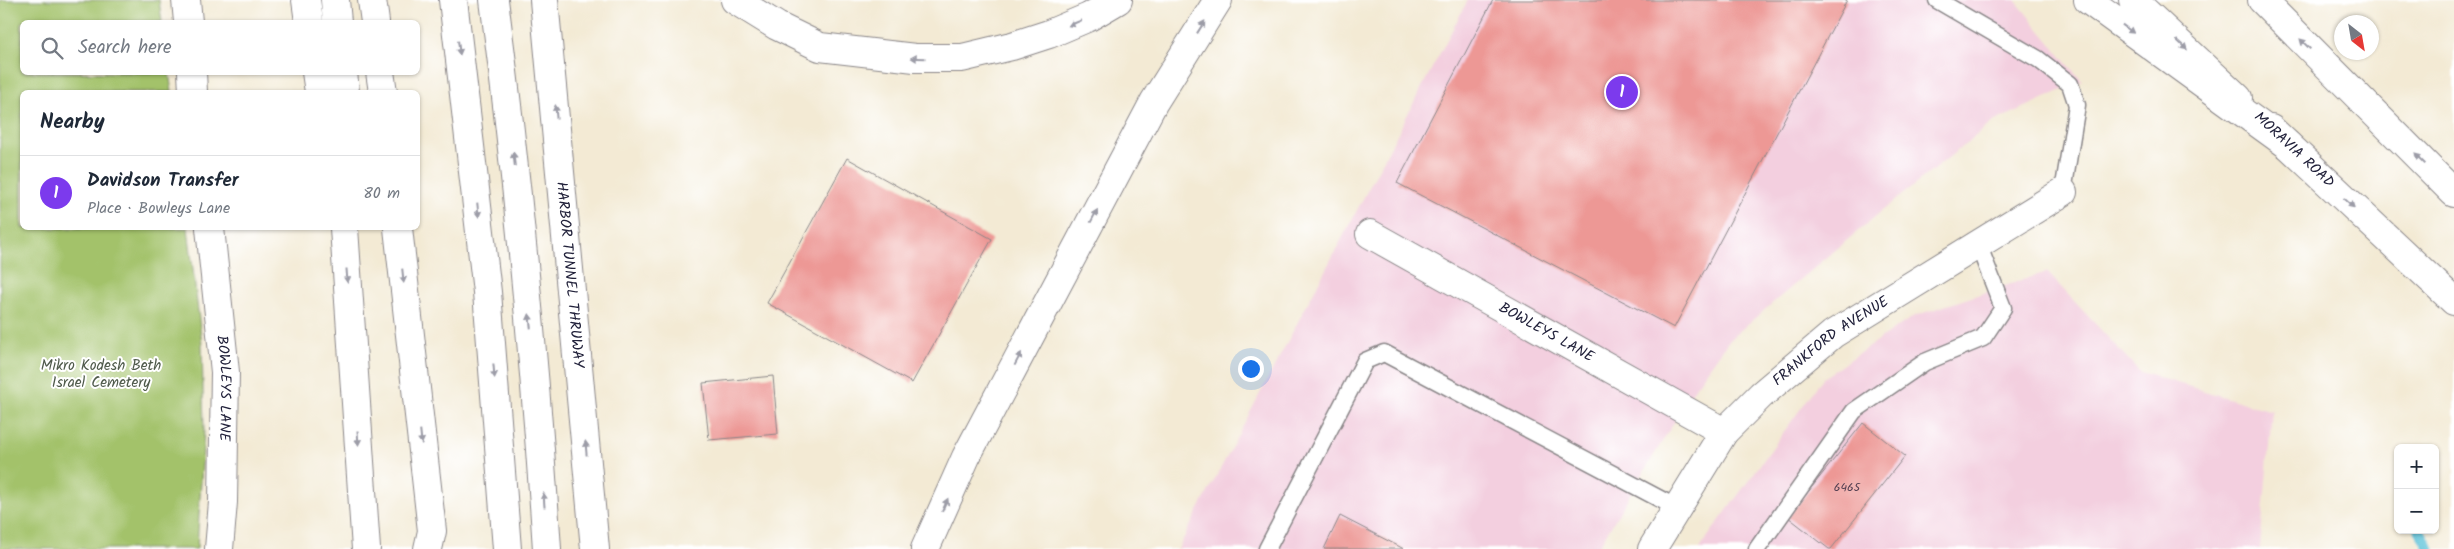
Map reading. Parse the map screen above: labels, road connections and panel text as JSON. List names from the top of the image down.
{
  "streets": {
    "main road": [
      "MORAVIA ROAD",
      "HARBOR TUNNEL THRUWAY",
      "BOWLEYS LANE",
      "FRANKFORD AVENUE"
    ]
  },
  "crossings": [
    ["BOWLEYS LANE", "FRANKFORD AVENUE"]
  ],
  "parks": ["Mikro Kodesh Beth Israel Cemetery"],
  "house_numbers": ["6465"],
  "north": "bottom right",
  "page": {
    "search": "Search here",
    "pins": "1",
    "heading": "Nearby",
    "list": [
      {
        "mark": "1",
        "name": "Davidson Transfer",
        "note": "Place · Bowleys Lane",
        "value": "80 m"
      }
    ],
    "map_buttons": ["+", "−"]
  }
}
